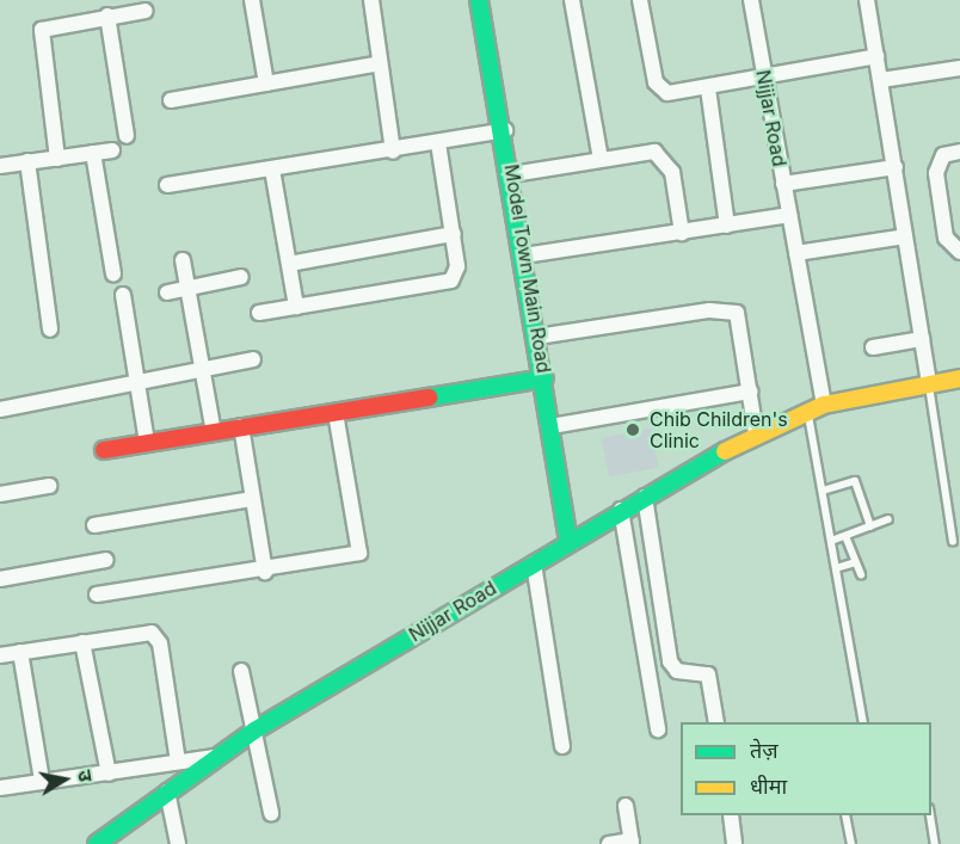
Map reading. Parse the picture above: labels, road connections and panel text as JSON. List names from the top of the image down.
{
  "streets": {
    "street": ["Nijjar Road", "Model Town Main Road"]
  },
  "crossings": [
    ["Nijjar Road", "Model Town Main Road"]
  ],
  "places": ["Chib Children's Clinic"],
  "legend": ["तेज़", "धीमा"],
  "north": "right"
}
